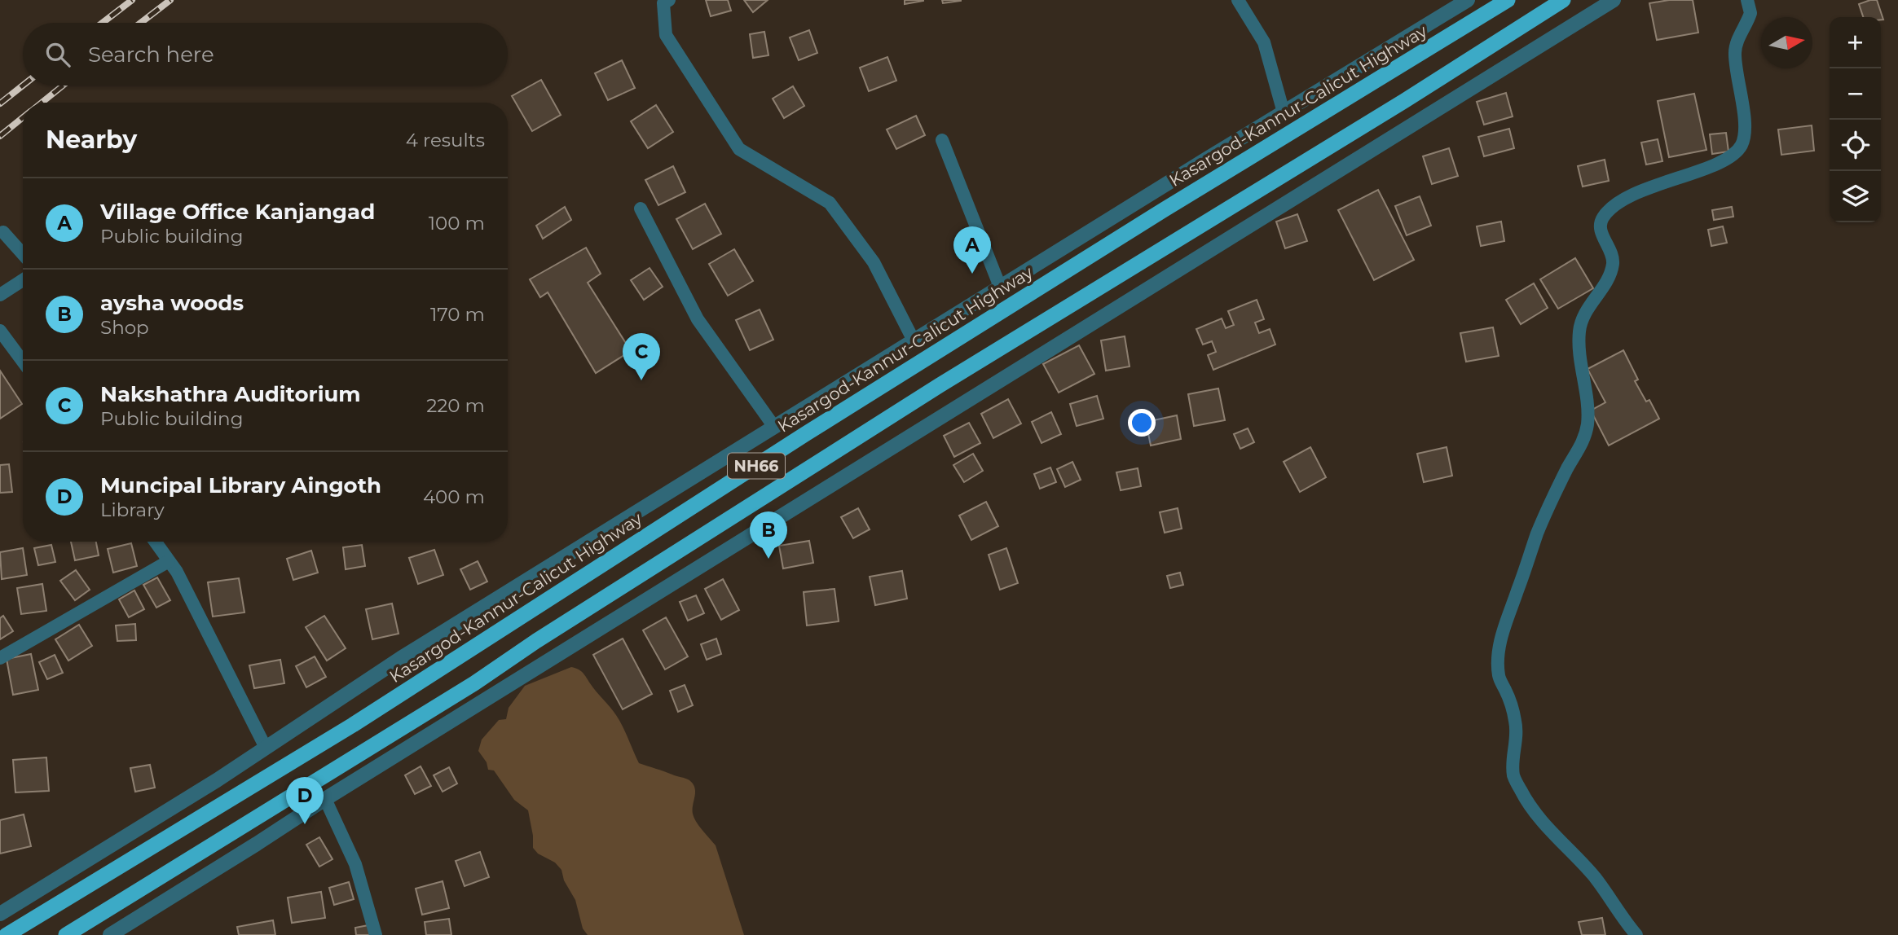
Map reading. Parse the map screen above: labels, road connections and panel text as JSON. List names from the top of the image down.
{
  "streets": {
    "highway": ["Kasargod-Kannur-Calicut Highway", "NH66"]
  },
  "north": "right",
  "page": {
    "map_buttons": ["+", "−"],
    "search": "Search here",
    "heading": ["Nearby", "4 results"],
    "list": [
      {
        "mark": "A",
        "name": "Village Office Kanjangad",
        "note": "Public building",
        "value": "100 m"
      },
      {
        "mark": "B",
        "name": "aysha woods",
        "note": "Shop",
        "value": "170 m"
      },
      {
        "mark": "C",
        "name": "Nakshathra Auditorium",
        "note": "Public building",
        "value": "220 m"
      },
      {
        "mark": "D",
        "name": "Muncipal Library Aingoth",
        "note": "Library",
        "value": "400 m"
      }
    ],
    "pins": [
      "A",
      "C",
      "B",
      "D"
    ]
  }
}
